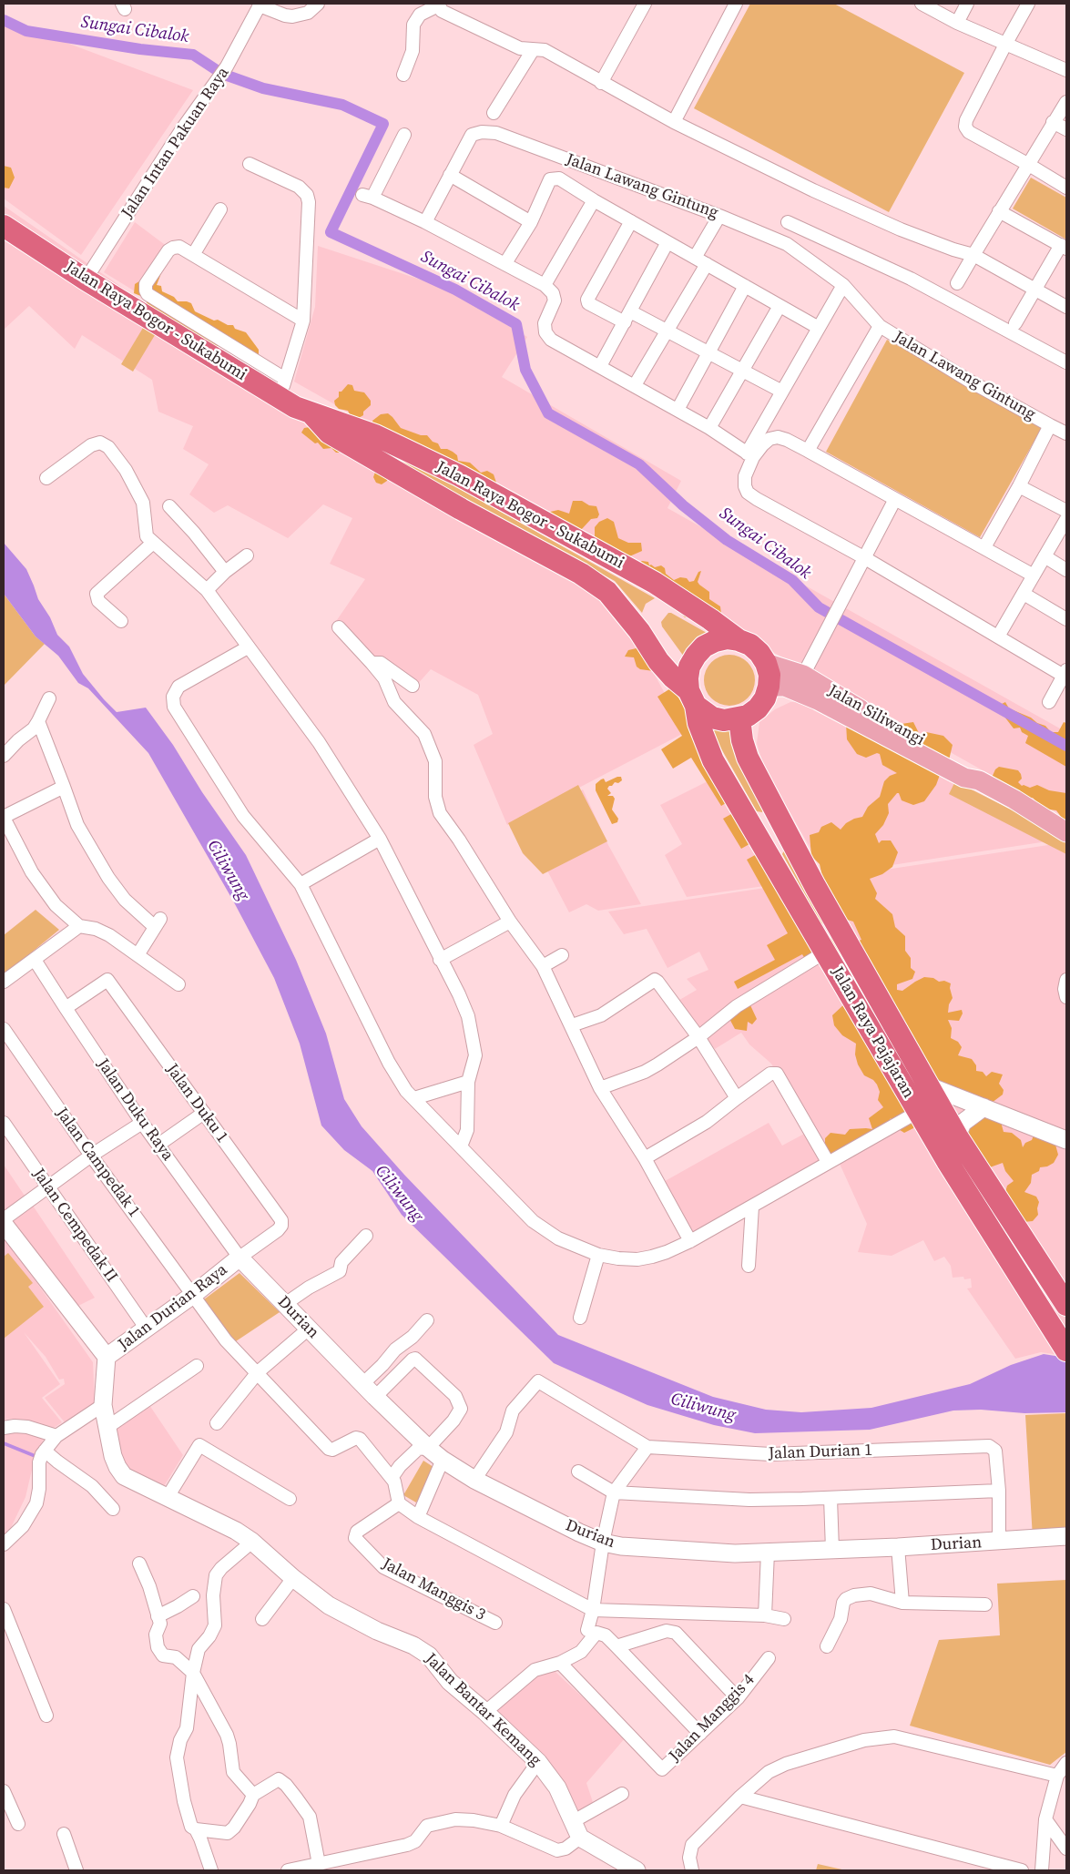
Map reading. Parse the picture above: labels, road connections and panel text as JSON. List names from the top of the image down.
{
  "streets": {
    "highway": ["Jalan Raya Bogor - Sukabumi", "Jalan Raya Pajajaran"],
    "main road": ["Jalan Siliwangi"],
    "street": [
      "Jalan Intan Pakuan Raya",
      "Jalan Lawang Gintung",
      "Jalan Duku 1",
      "Jalan Duku Raya",
      "Jalan Campedak 1",
      "Jalan Cempedak II",
      "Jalan Durian Raya",
      "Durian",
      "Jalan Durian 1",
      "Jalan Manggis 3",
      "Jalan Bantar Kemang",
      "Jalan Manggis 4"
    ]
  },
  "crossings": [
    ["Jalan Intan Pakuan Raya", "Jalan Raya Bogor - Sukabumi"],
    ["Jalan Raya Bogor - Sukabumi", "Jalan Siliwangi"],
    ["Jalan Raya Bogor - Sukabumi", "Jalan Raya Pajajaran"],
    ["Jalan Siliwangi", "Jalan Raya Pajajaran"],
    ["Jalan Duku 1", "Jalan Duku Raya"],
    ["Jalan Duku 1", "Jalan Durian Raya"],
    ["Jalan Duku 1", "Durian"],
    ["Jalan Duku Raya", "Jalan Durian Raya"],
    ["Jalan Duku Raya", "Durian"],
    ["Jalan Campedak 1", "Jalan Durian Raya"],
    ["Jalan Cempedak II", "Jalan Durian Raya"],
    ["Jalan Durian Raya", "Durian"],
    ["Jalan Durian Raya", "Jalan Bantar Kemang"]
  ],
  "water": ["Sungai Cibalok", "Ciliwung"]
}
